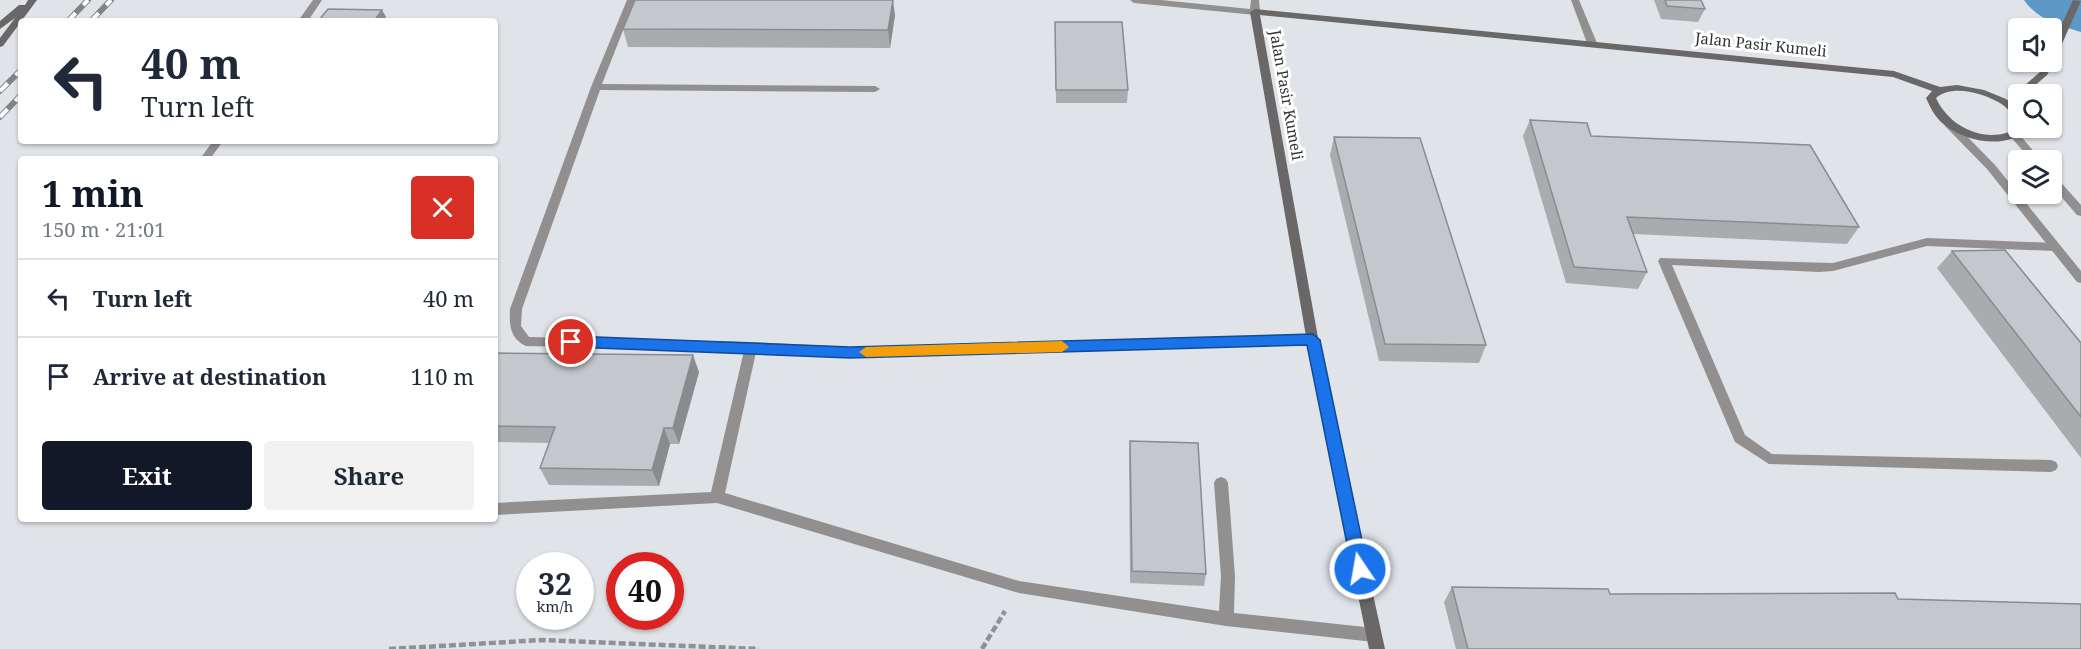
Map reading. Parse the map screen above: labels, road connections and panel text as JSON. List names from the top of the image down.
{
  "streets": {
    "street": ["Jalan Pasir Kumeli"]
  },
  "page": {
    "turn": ["40 m", "Turn left"],
    "heading": ["1 min", "150 m · 21:01"],
    "list": [
      {
        "name": "Turn left",
        "value": "40 m"
      },
      {
        "name": "Arrive at destination",
        "value": "110 m"
      }
    ],
    "buttons": ["Exit", "Share"],
    "speed": "32 km/h",
    "limit": "40"
  }
}
